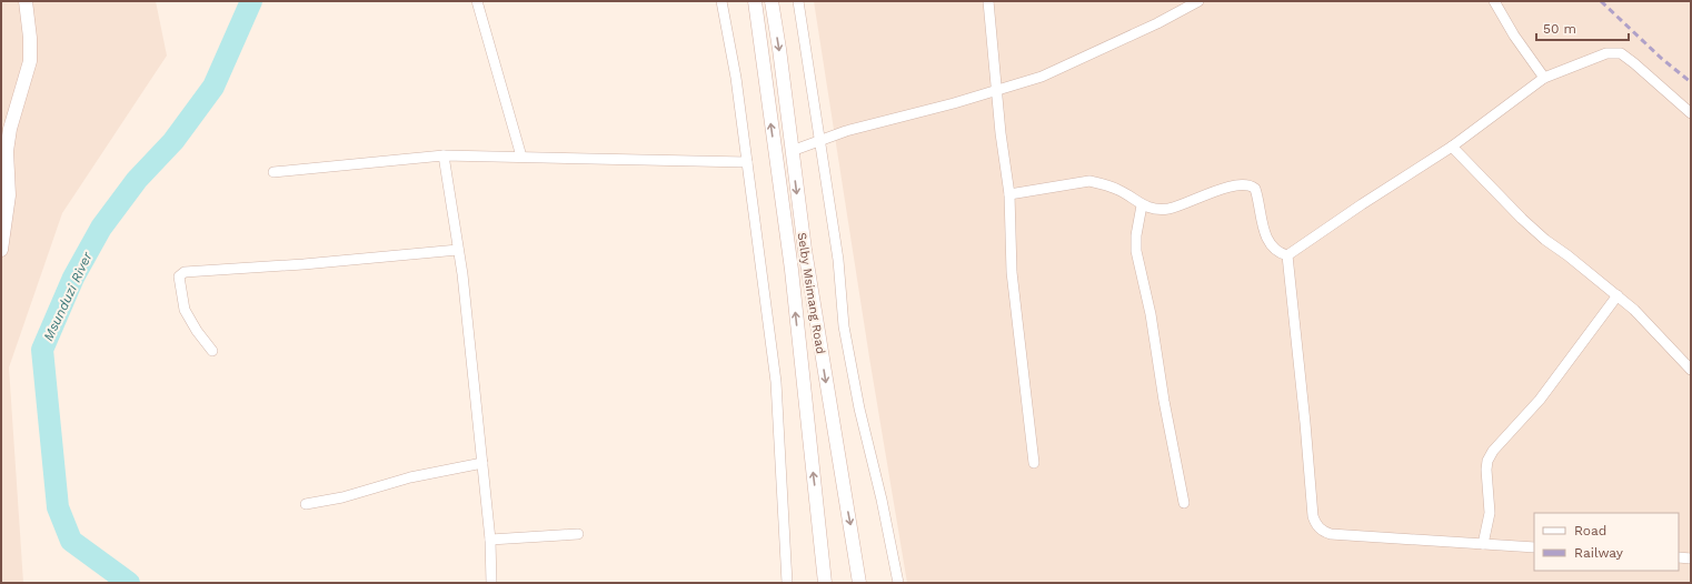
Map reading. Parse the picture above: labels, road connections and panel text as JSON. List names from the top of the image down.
{
  "streets": {
    "main road": ["Selby Msimang Road"]
  },
  "water": ["Msunduzi River"],
  "legend": ["Road", "Railway"],
  "scale_bar": "50 m"
}
